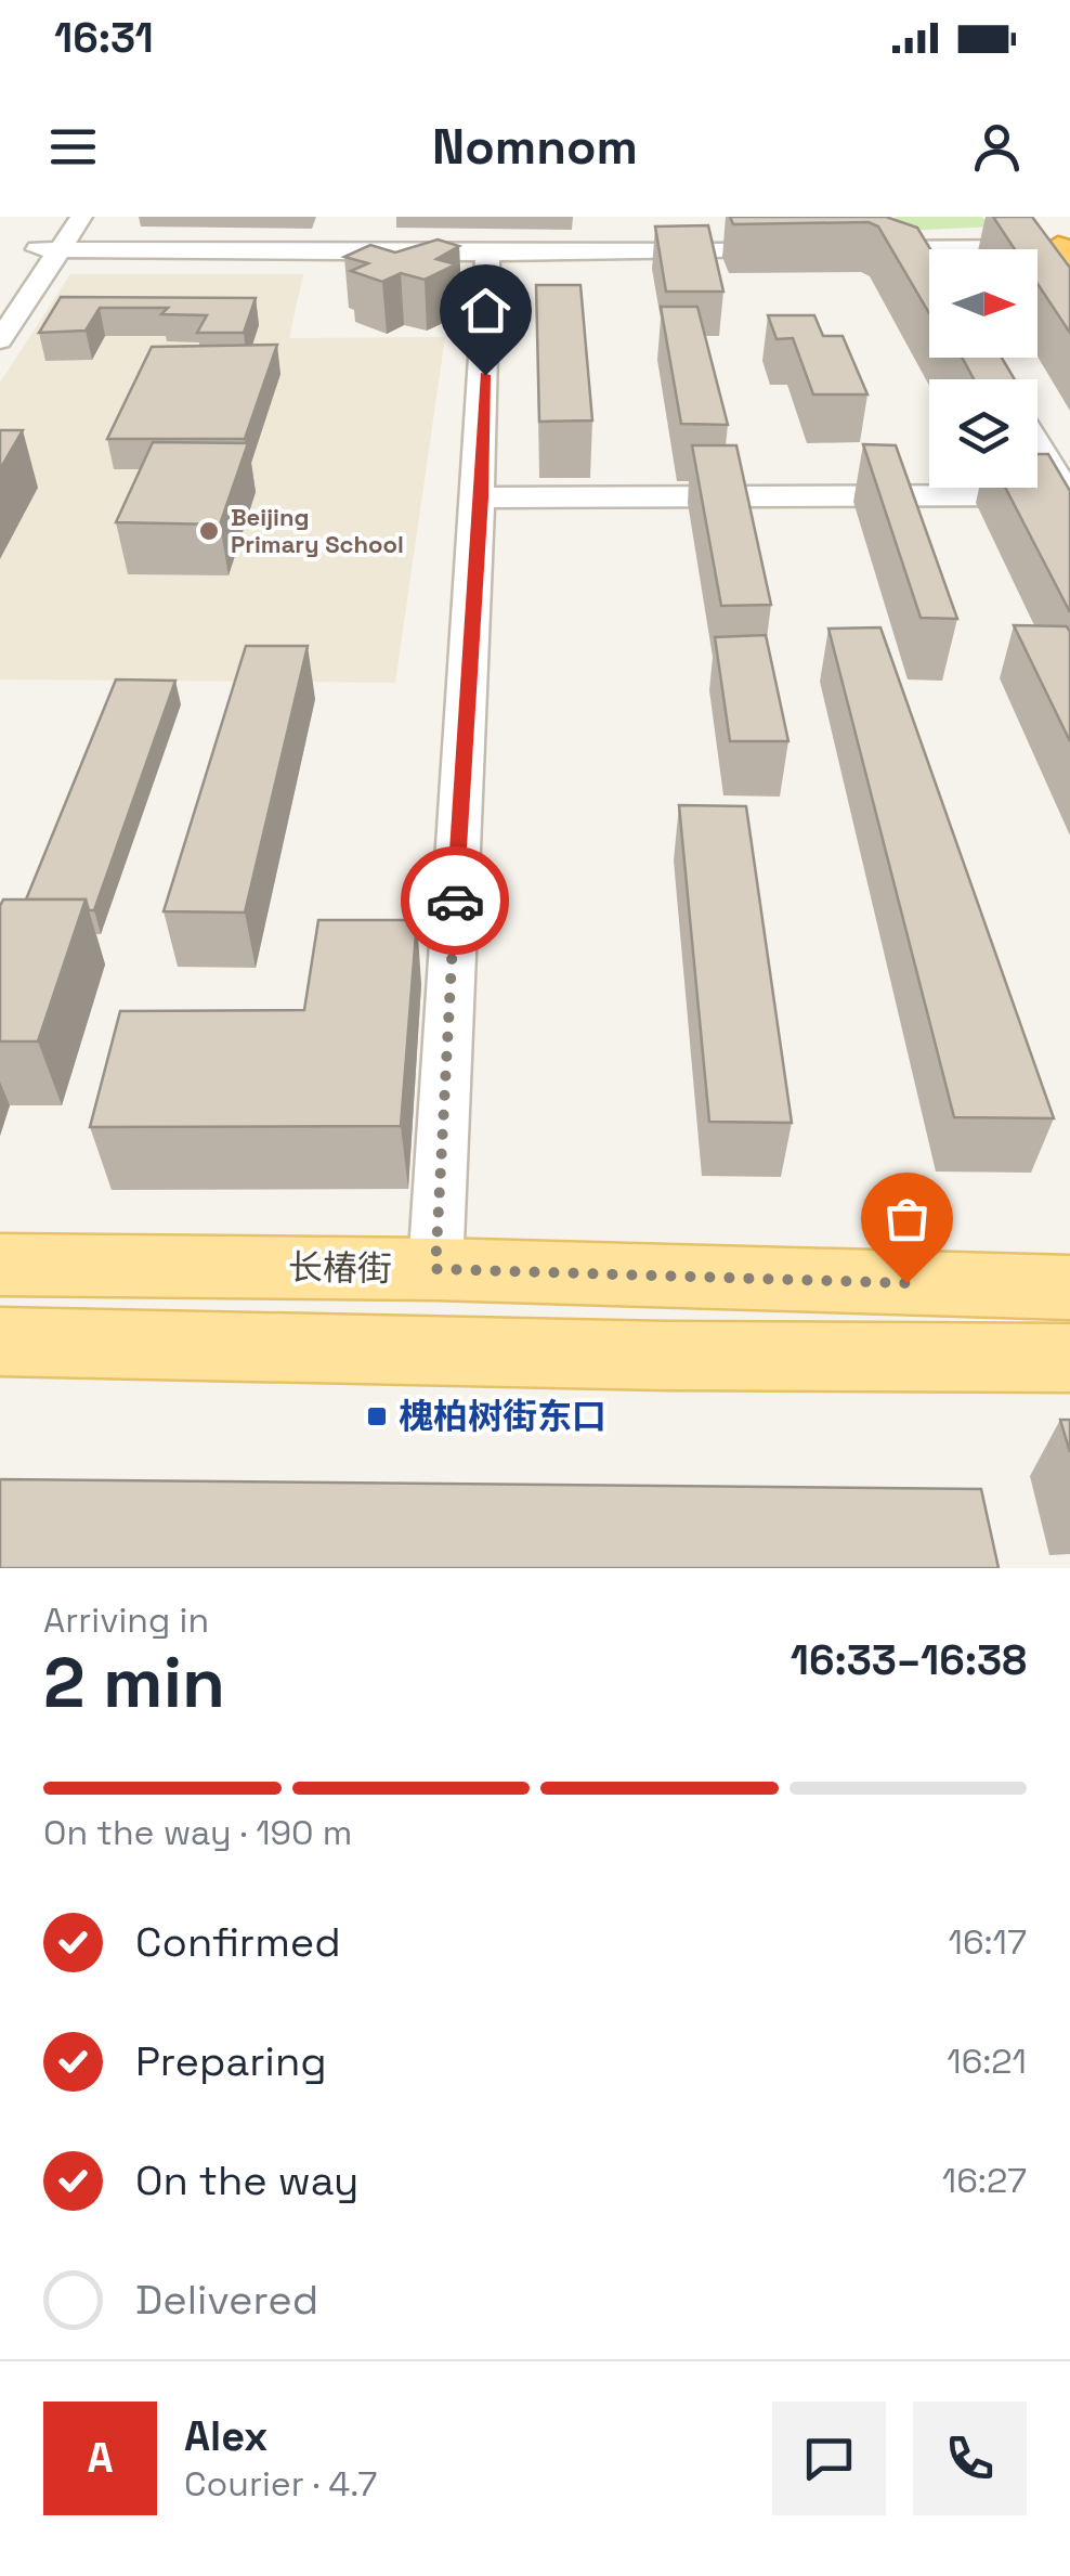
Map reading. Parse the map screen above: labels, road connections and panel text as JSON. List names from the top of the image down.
{
  "streets": {
    "main road": ["长椿街"]
  },
  "places": {
    "other": ["Beijing Primary School"],
    "transit": ["槐柏树街东口"]
  },
  "north": "right",
  "page": {
    "status": "16:31",
    "header": "Nomnom",
    "heading": ["2 min", "Arriving in", "16:33–16:38"],
    "panel": ["Alex", "Courier · 4.7"],
    "bar": "On the way · 190 m",
    "list": [
      ["Confirmed", "16:17"],
      ["Preparing", "16:21"],
      ["On the way", "16:27"],
      "Delivered"
    ],
    "round": "A"
  }
}
